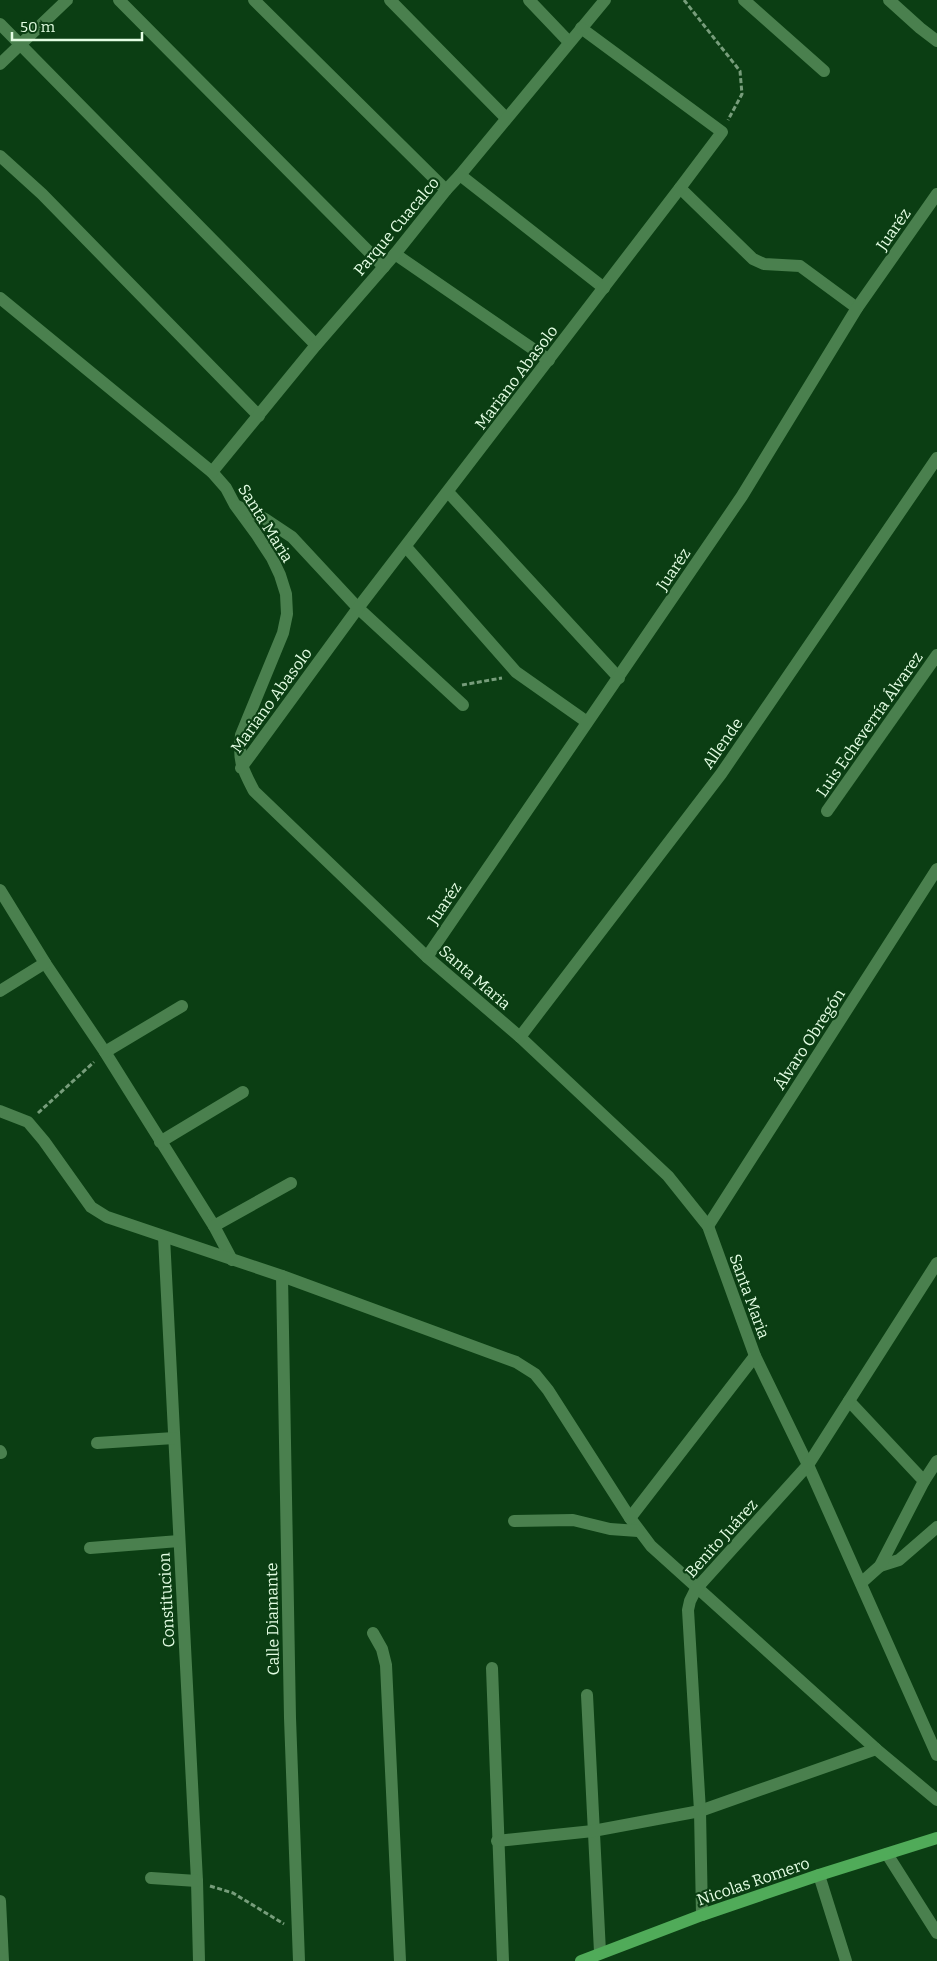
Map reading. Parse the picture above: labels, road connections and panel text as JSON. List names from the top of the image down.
{
  "streets": {
    "main road": ["Nicolas Romero"],
    "street": [
      "Parque Cuacalco",
      "Juaréz",
      "Mariano Abasolo",
      "Santa Maria",
      "Luis Echeverría Álvarez",
      "Allende",
      "Álvaro Obregón",
      "Benito Juárez",
      "Constitucion",
      "Calle Diamante"
    ]
  },
  "crossings": [
    ["Parque Cuacalco", "Santa Maria"],
    ["Juaréz", "Santa Maria"],
    ["Mariano Abasolo", "Santa Maria"],
    ["Santa Maria", "Allende"],
    ["Santa Maria", "Álvaro Obregón"],
    ["Santa Maria", "Benito Juárez"],
    ["Benito Juárez", "Nicolas Romero"]
  ],
  "scale_bar": "50 m"
}
